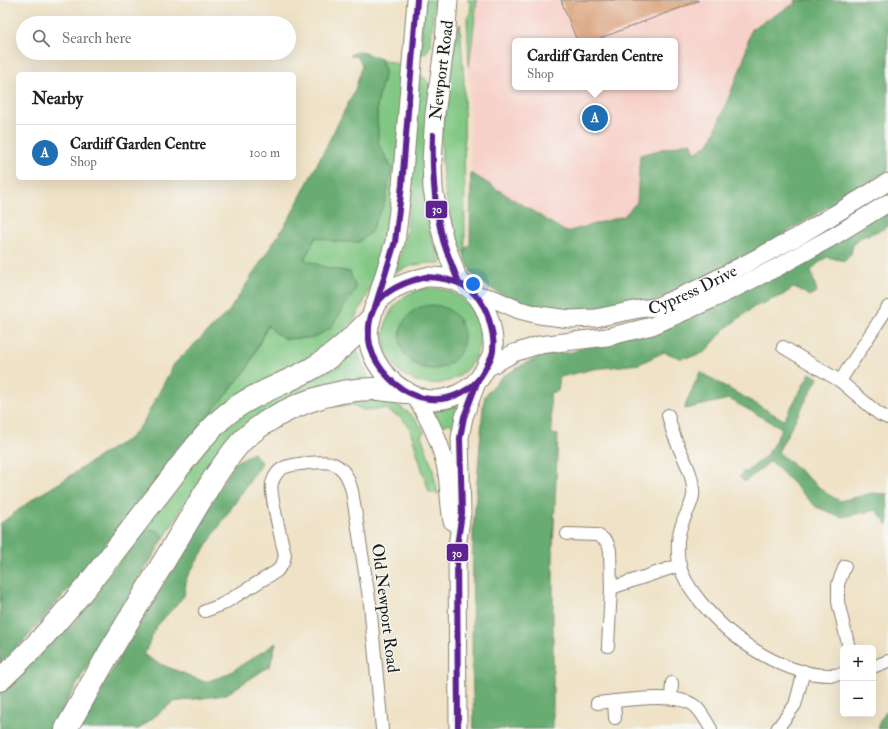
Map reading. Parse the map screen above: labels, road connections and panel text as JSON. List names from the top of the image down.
{
  "streets": {
    "main road": ["Newport Road"],
    "street": ["Cypress Drive", "Old Newport Road"]
  },
  "crossings": [
    ["Newport Road", "Cypress Drive"]
  ],
  "lines": ["transit line 30"],
  "page": {
    "search": "Search here",
    "popup": ["Cardiff Garden Centre", "Shop"],
    "heading": "Nearby",
    "pins": "A",
    "list": [
      {
        "mark": "A",
        "name": "Cardiff Garden Centre",
        "note": "Shop",
        "value": "100 m"
      }
    ],
    "map_buttons": ["+", "−"]
  }
}
